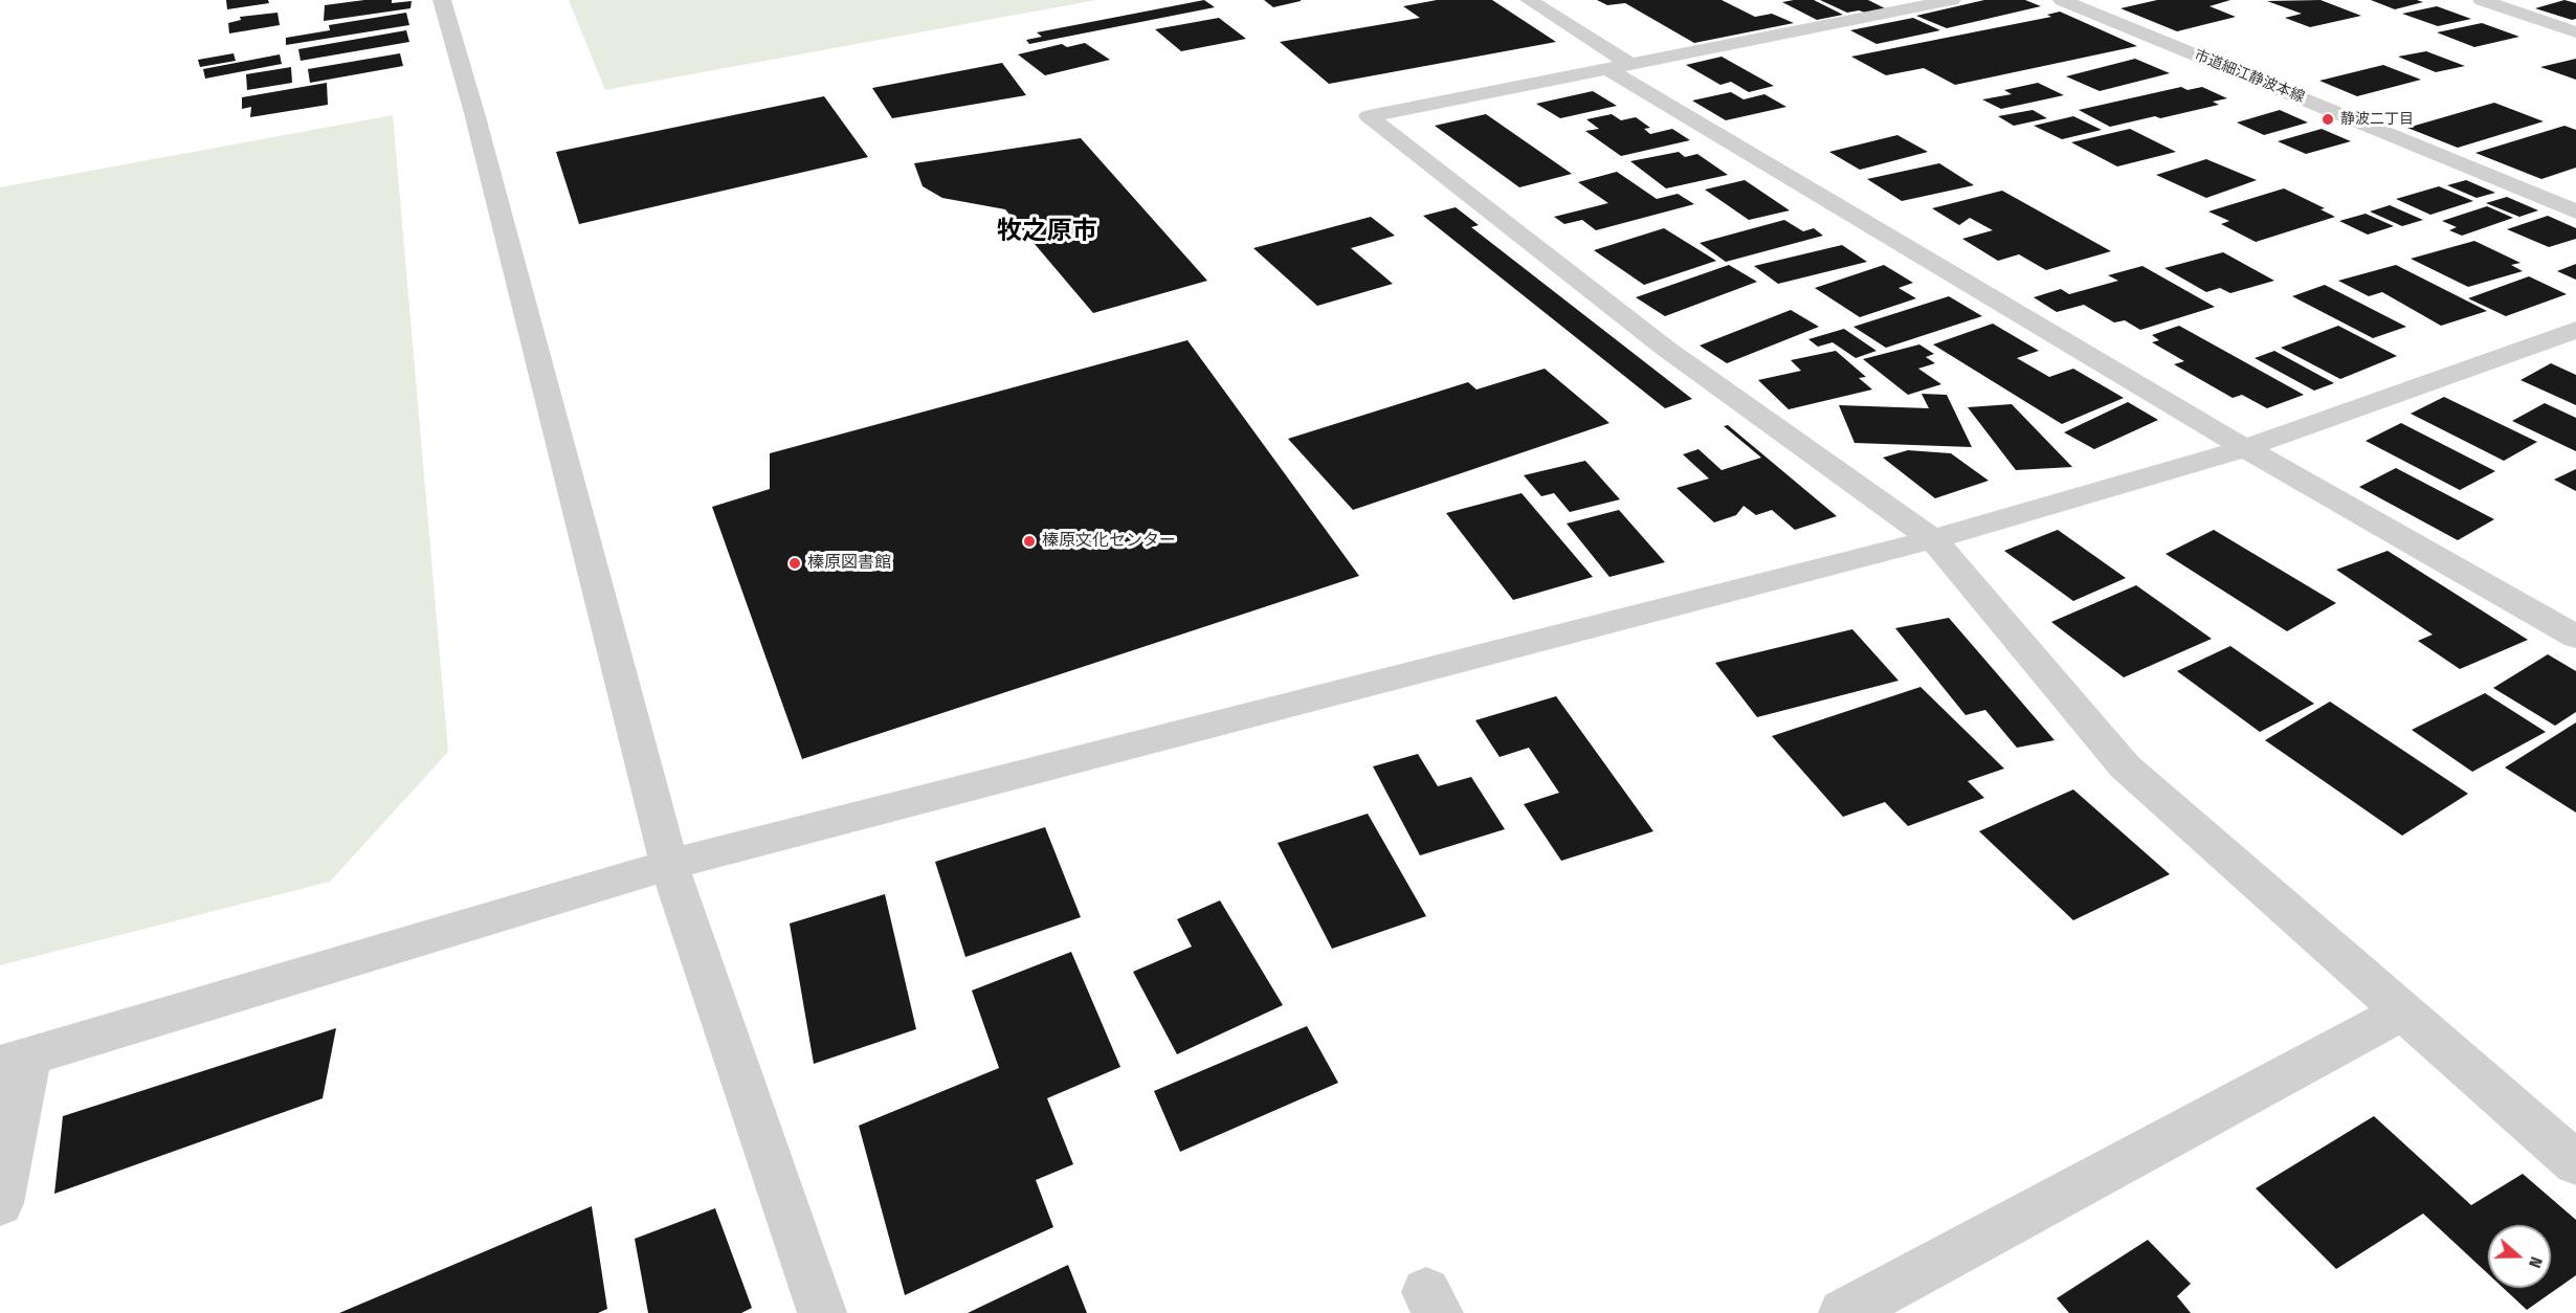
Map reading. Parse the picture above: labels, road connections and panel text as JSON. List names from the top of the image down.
{
  "streets": {
    "street": ["市道細江静波本線"]
  },
  "districts": ["牧之原市"],
  "places": ["静波二丁目", "榛原文化センター", "榛原図書館"],
  "north": "right"
}
